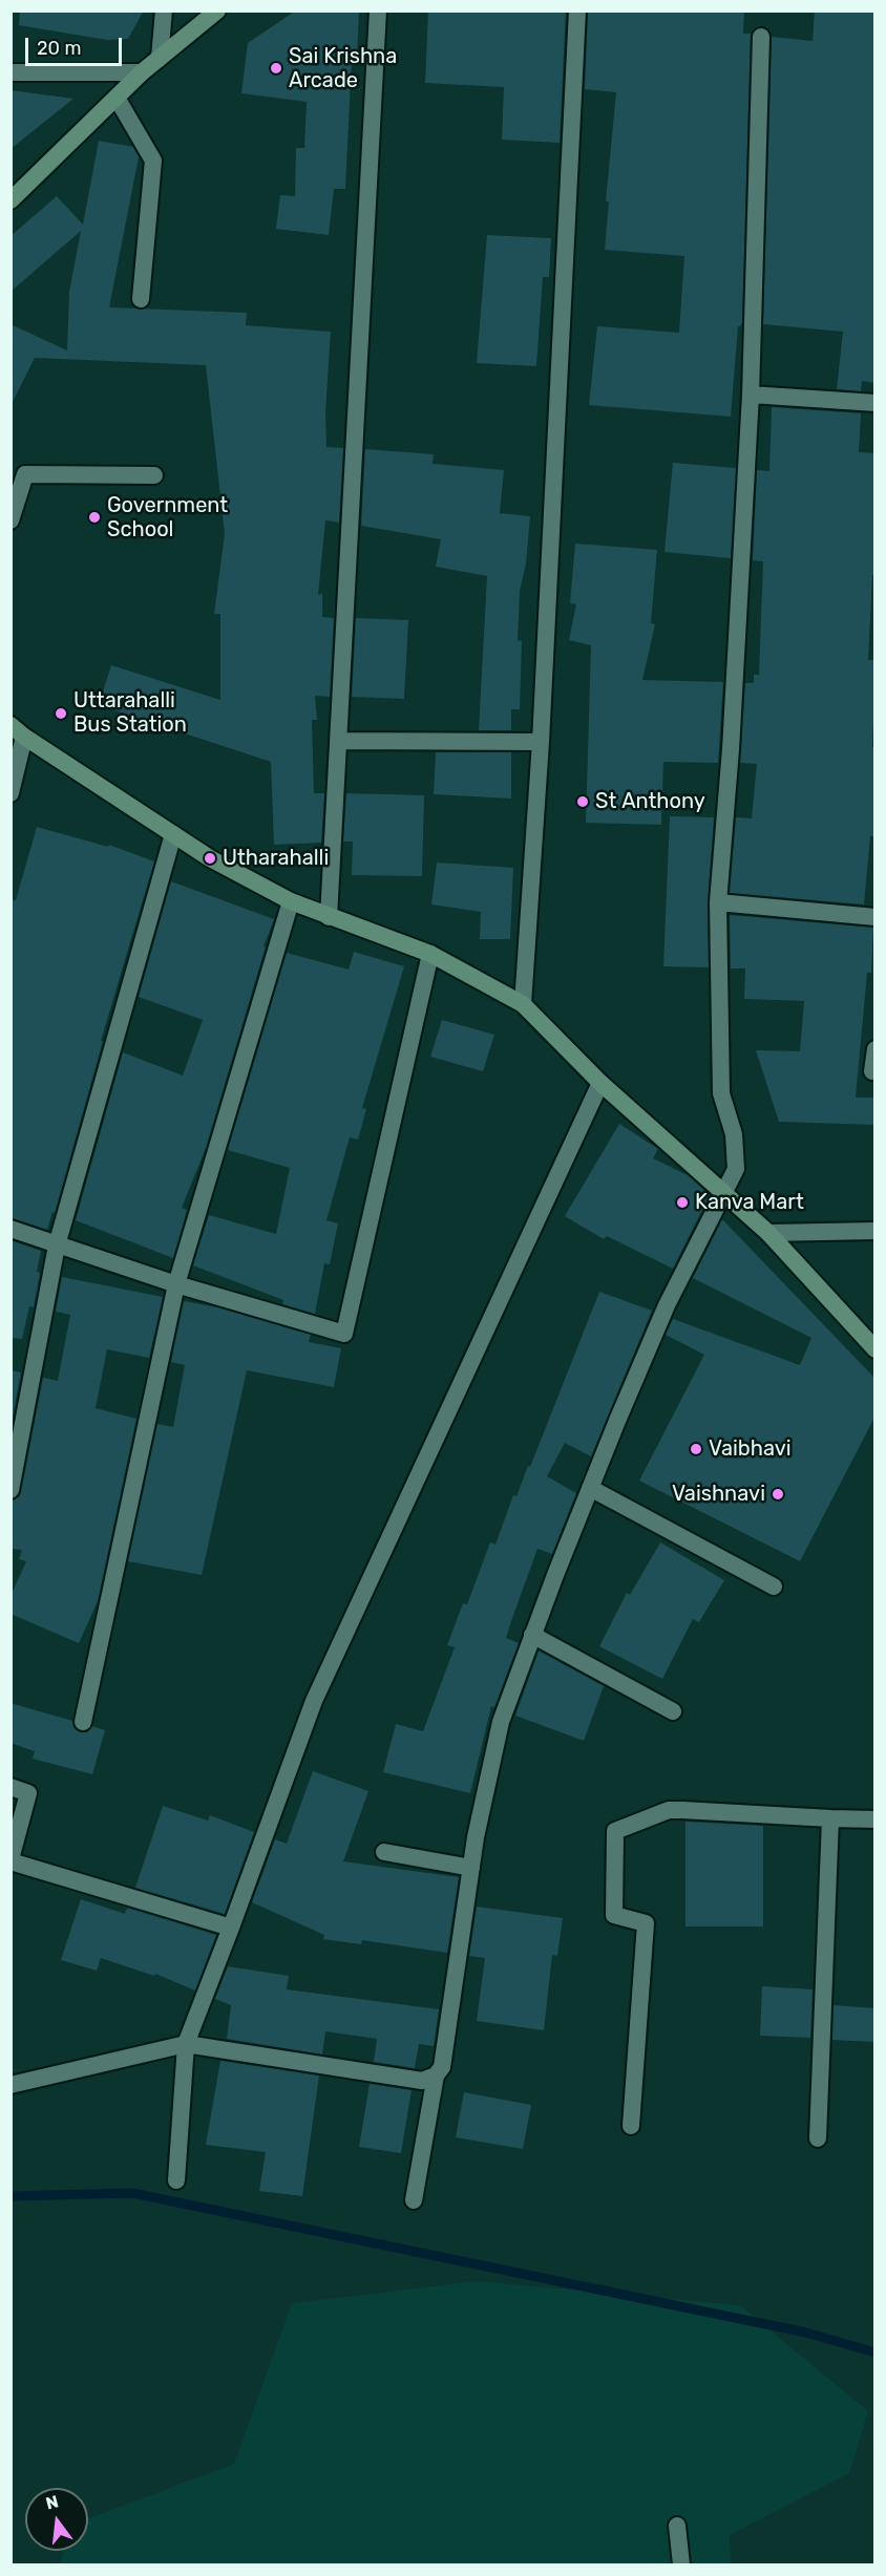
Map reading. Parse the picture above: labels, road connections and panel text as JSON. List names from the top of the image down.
{
  "places": [
    "Sai Krishna Arcade",
    "Government School",
    "Uttarahalli Bus Station",
    "St Anthony",
    "Utharahalli",
    "Kanva Mart",
    "Vaibhavi",
    "Vaishnavi"
  ],
  "scale_bar": "20 m",
  "north": "top"
}
